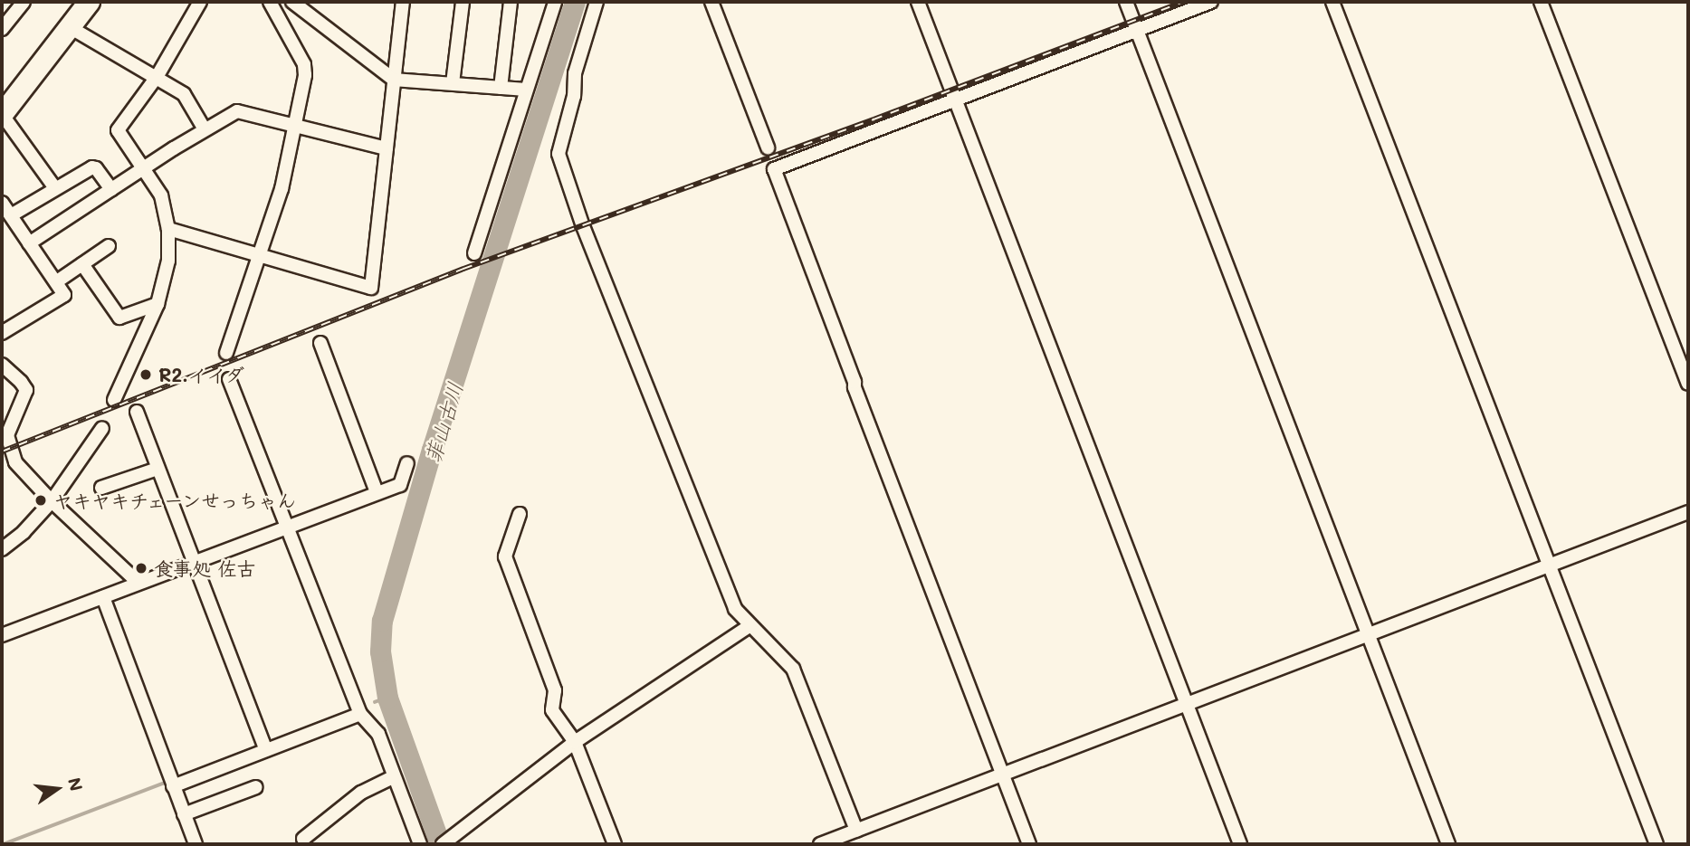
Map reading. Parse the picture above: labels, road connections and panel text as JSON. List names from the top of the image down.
{
  "water": ["菲山古川"],
  "places": ["R2.イイダ", "ヤキヤキチェーンせっちゃん", "食事処 佐古"],
  "north": "right"
}
